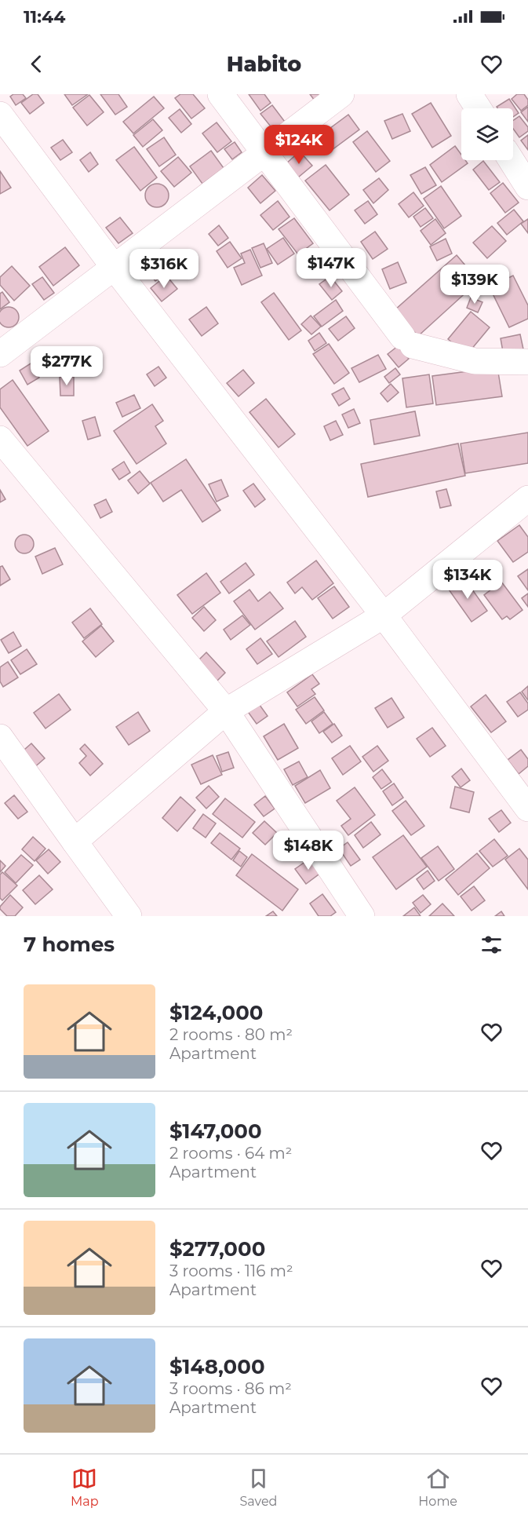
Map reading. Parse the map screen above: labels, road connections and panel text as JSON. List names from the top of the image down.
{
  "page": {
    "status": "11:44",
    "header": "Habito",
    "price": [
      "$124K",
      "$147K",
      "$316K",
      "$139K",
      "$277K",
      "$134K",
      "$148K"
    ],
    "heading": "7 homes",
    "list": [
      {
        "name": "$124,000",
        "note": "2 rooms · 80 m² · Apartment"
      },
      {
        "name": "$147,000",
        "note": "2 rooms · 64 m² · Apartment"
      },
      {
        "name": "$277,000",
        "note": "3 rooms · 116 m² · Apartment"
      },
      {
        "name": "$148,000",
        "note": "3 rooms · 86 m² · Apartment"
      }
    ],
    "tabs": ["Map", "Saved", "Home"]
  }
}
